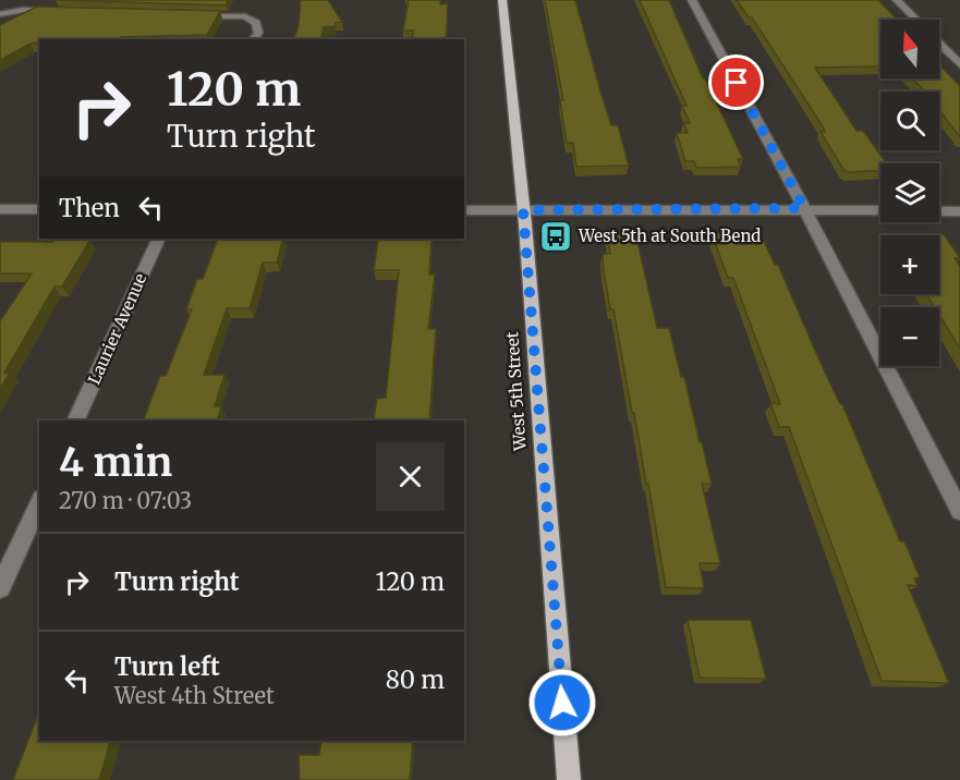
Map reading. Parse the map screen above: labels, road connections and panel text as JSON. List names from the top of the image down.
{
  "streets": {
    "main road": ["West 5th Street"],
    "street": ["Laurier Avenue"]
  },
  "places": {
    "bus stop": ["West 5th at South Bend"]
  },
  "north": "top",
  "page": {
    "map_buttons": ["+", "−"],
    "turn": ["120 m", "Turn right"],
    "then": "Then",
    "heading": ["4 min", "270 m · 07:03"],
    "list": [
      {
        "name": "Turn right",
        "value": "120 m"
      },
      {
        "name": "Turn left",
        "note": "West 4th Street",
        "value": "80 m"
      }
    ]
  }
}
